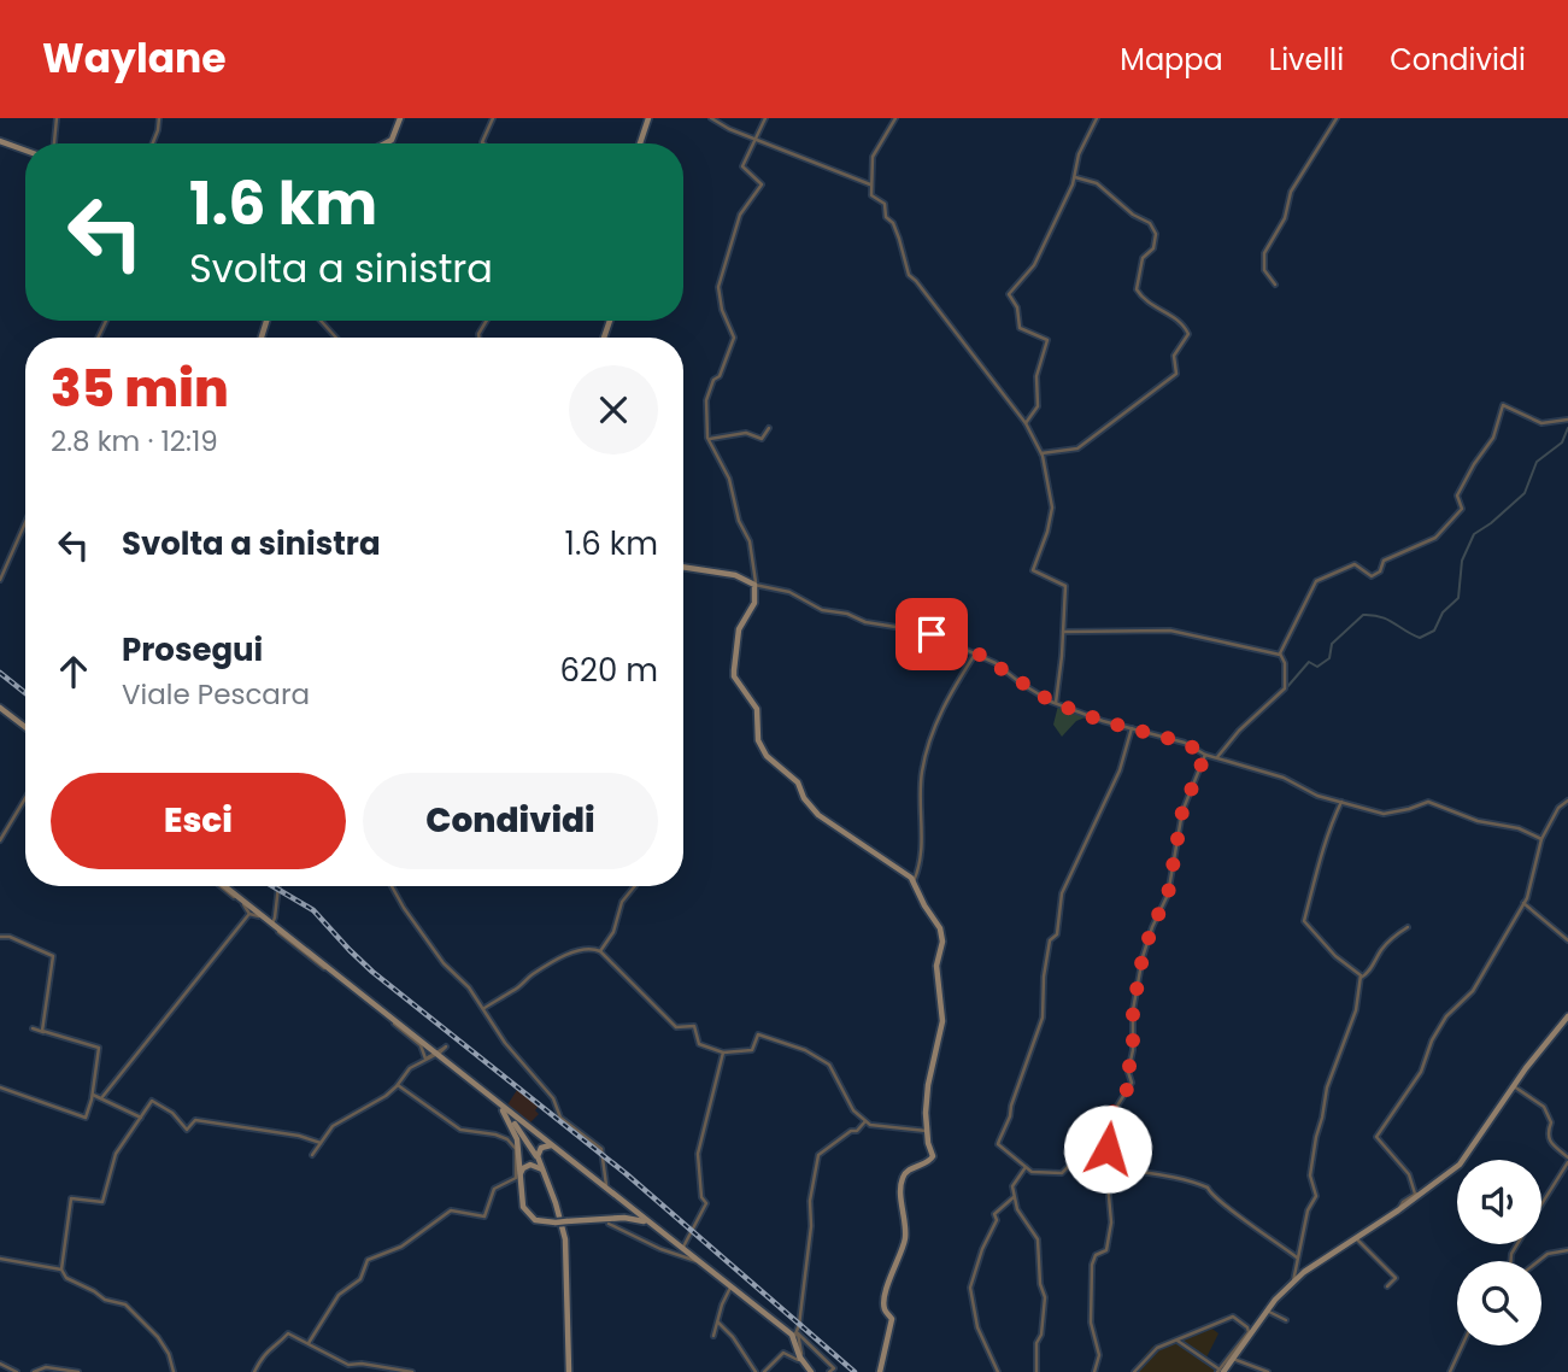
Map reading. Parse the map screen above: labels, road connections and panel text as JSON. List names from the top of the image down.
{
  "page": {
    "header": "Waylane",
    "nav": ["Mappa", "Livelli", "Condividi"],
    "turn": ["1.6 km", "Svolta a sinistra"],
    "heading": ["35 min", "2.8 km · 12:19"],
    "list": [
      {
        "name": "Svolta a sinistra",
        "value": "1.6 km"
      },
      {
        "name": "Prosegui",
        "note": "Viale Pescara",
        "value": "620 m"
      }
    ],
    "buttons": ["Esci", "Condividi"]
  }
}
